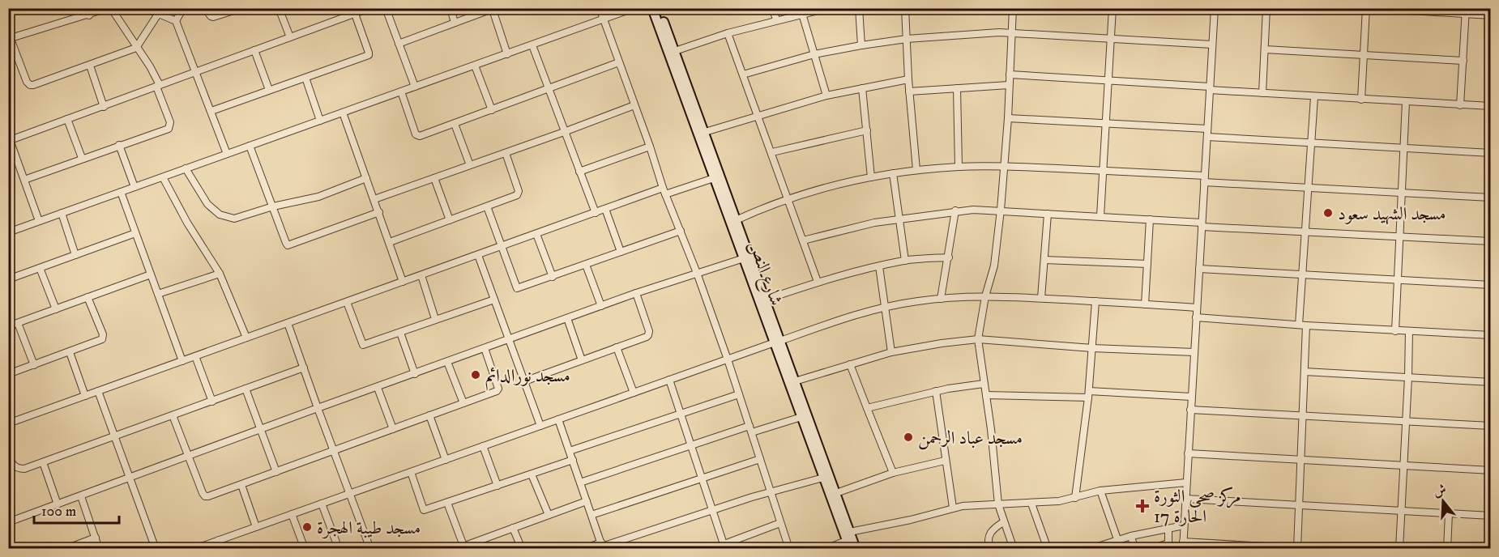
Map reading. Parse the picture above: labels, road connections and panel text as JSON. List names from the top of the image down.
{
  "streets": {
    "main road": ["شارع النص"]
  },
  "places": {
    "other": [
      "مسجد الشهيد سعود",
      "مسجد نورالدائم",
      "مسجد عباد الرحمن",
      "مسجد طيبة الهجرة"
    ],
    "health": ["مركز صحي الثورة الحارة 17"]
  },
  "scale_bar": "100 m",
  "north": "top"
}
